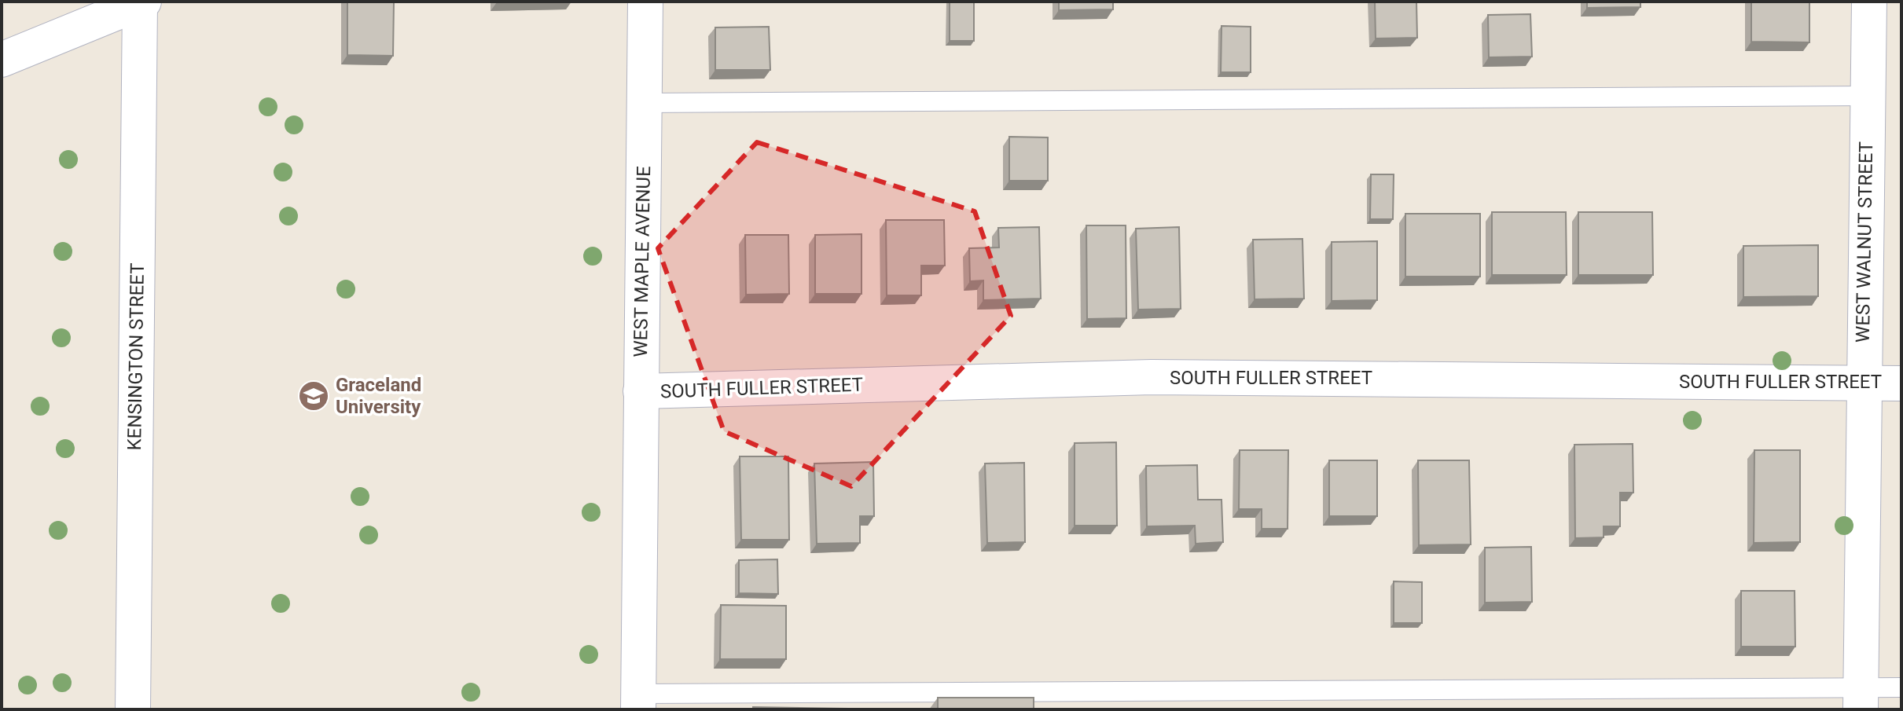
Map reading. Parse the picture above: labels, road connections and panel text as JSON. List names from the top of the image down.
{
  "streets": {
    "street": [
      "WEST WALNUT STREET",
      "WEST MAPLE AVENUE",
      "KENSINGTON STREET",
      "SOUTH FULLER STREET"
    ]
  },
  "crossings": [
    ["WEST WALNUT STREET", "SOUTH FULLER STREET"],
    ["WEST MAPLE AVENUE", "SOUTH FULLER STREET"]
  ],
  "places": {
    "school or university": ["Graceland University"]
  }
}
